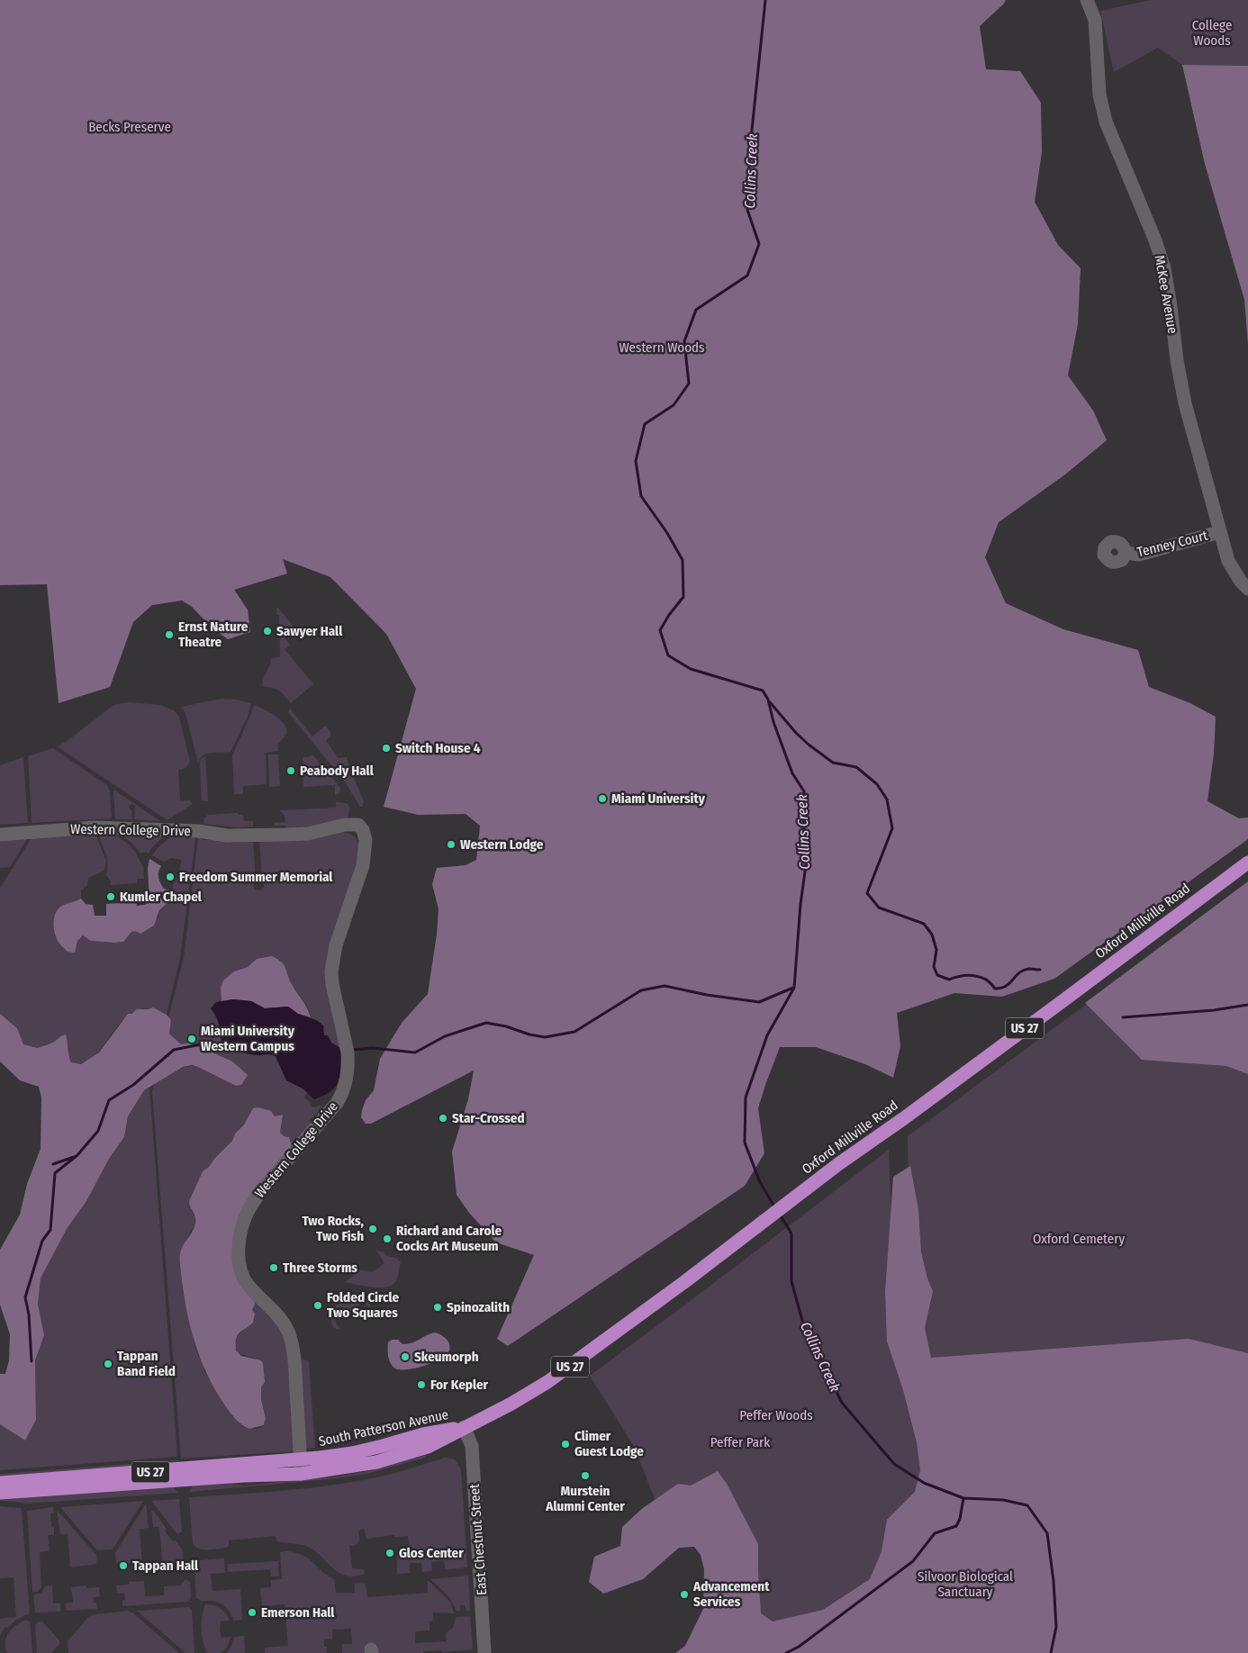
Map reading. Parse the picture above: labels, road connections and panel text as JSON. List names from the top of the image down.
{
  "streets": {
    "highway": ["Oxford Millville Road", "US 27", "South Patterson Avenue"],
    "street": [
      "McKee Avenue",
      "Tenney Court",
      "Western College Drive",
      "East Chestnut Street"
    ]
  },
  "crossings": [
    ["McKee Avenue", "Tenney Court"],
    ["Western College Drive", "South Patterson Avenue"],
    ["Oxford Millville Road", "South Patterson Avenue"],
    ["Oxford Millville Road", "East Chestnut Street"],
    ["South Patterson Avenue", "East Chestnut Street"]
  ],
  "water": ["Collins Creek"],
  "parks": [
    "College Woods",
    "Becks Preserve",
    "Western Woods",
    "Oxford Cemetery",
    "Peffer Woods",
    "Peffer Park",
    "Silvoor Biological Sanctuary"
  ],
  "places": [
    "Sawyer Hall",
    "Ernst Nature Theatre",
    "Switch House 4",
    "Peabody Hall",
    "Miami University",
    "Western Lodge",
    "Freedom Summer Memorial",
    "Kumler Chapel",
    "Miami University Western Campus",
    "Star-Crossed",
    "Two Rocks, Two Fish",
    "Richard and Carole Cocks Art Museum",
    "Three Storms",
    "Folded Circle Two Squares",
    "Spinozalith",
    "Skeumorph",
    "Tappan Band Field",
    "For Kepler",
    "Climer Guest Lodge",
    "Murstein Alumni Center",
    "Glos Center",
    "Tappan Hall",
    "Advancement Services",
    "Emerson Hall"
  ]
}
